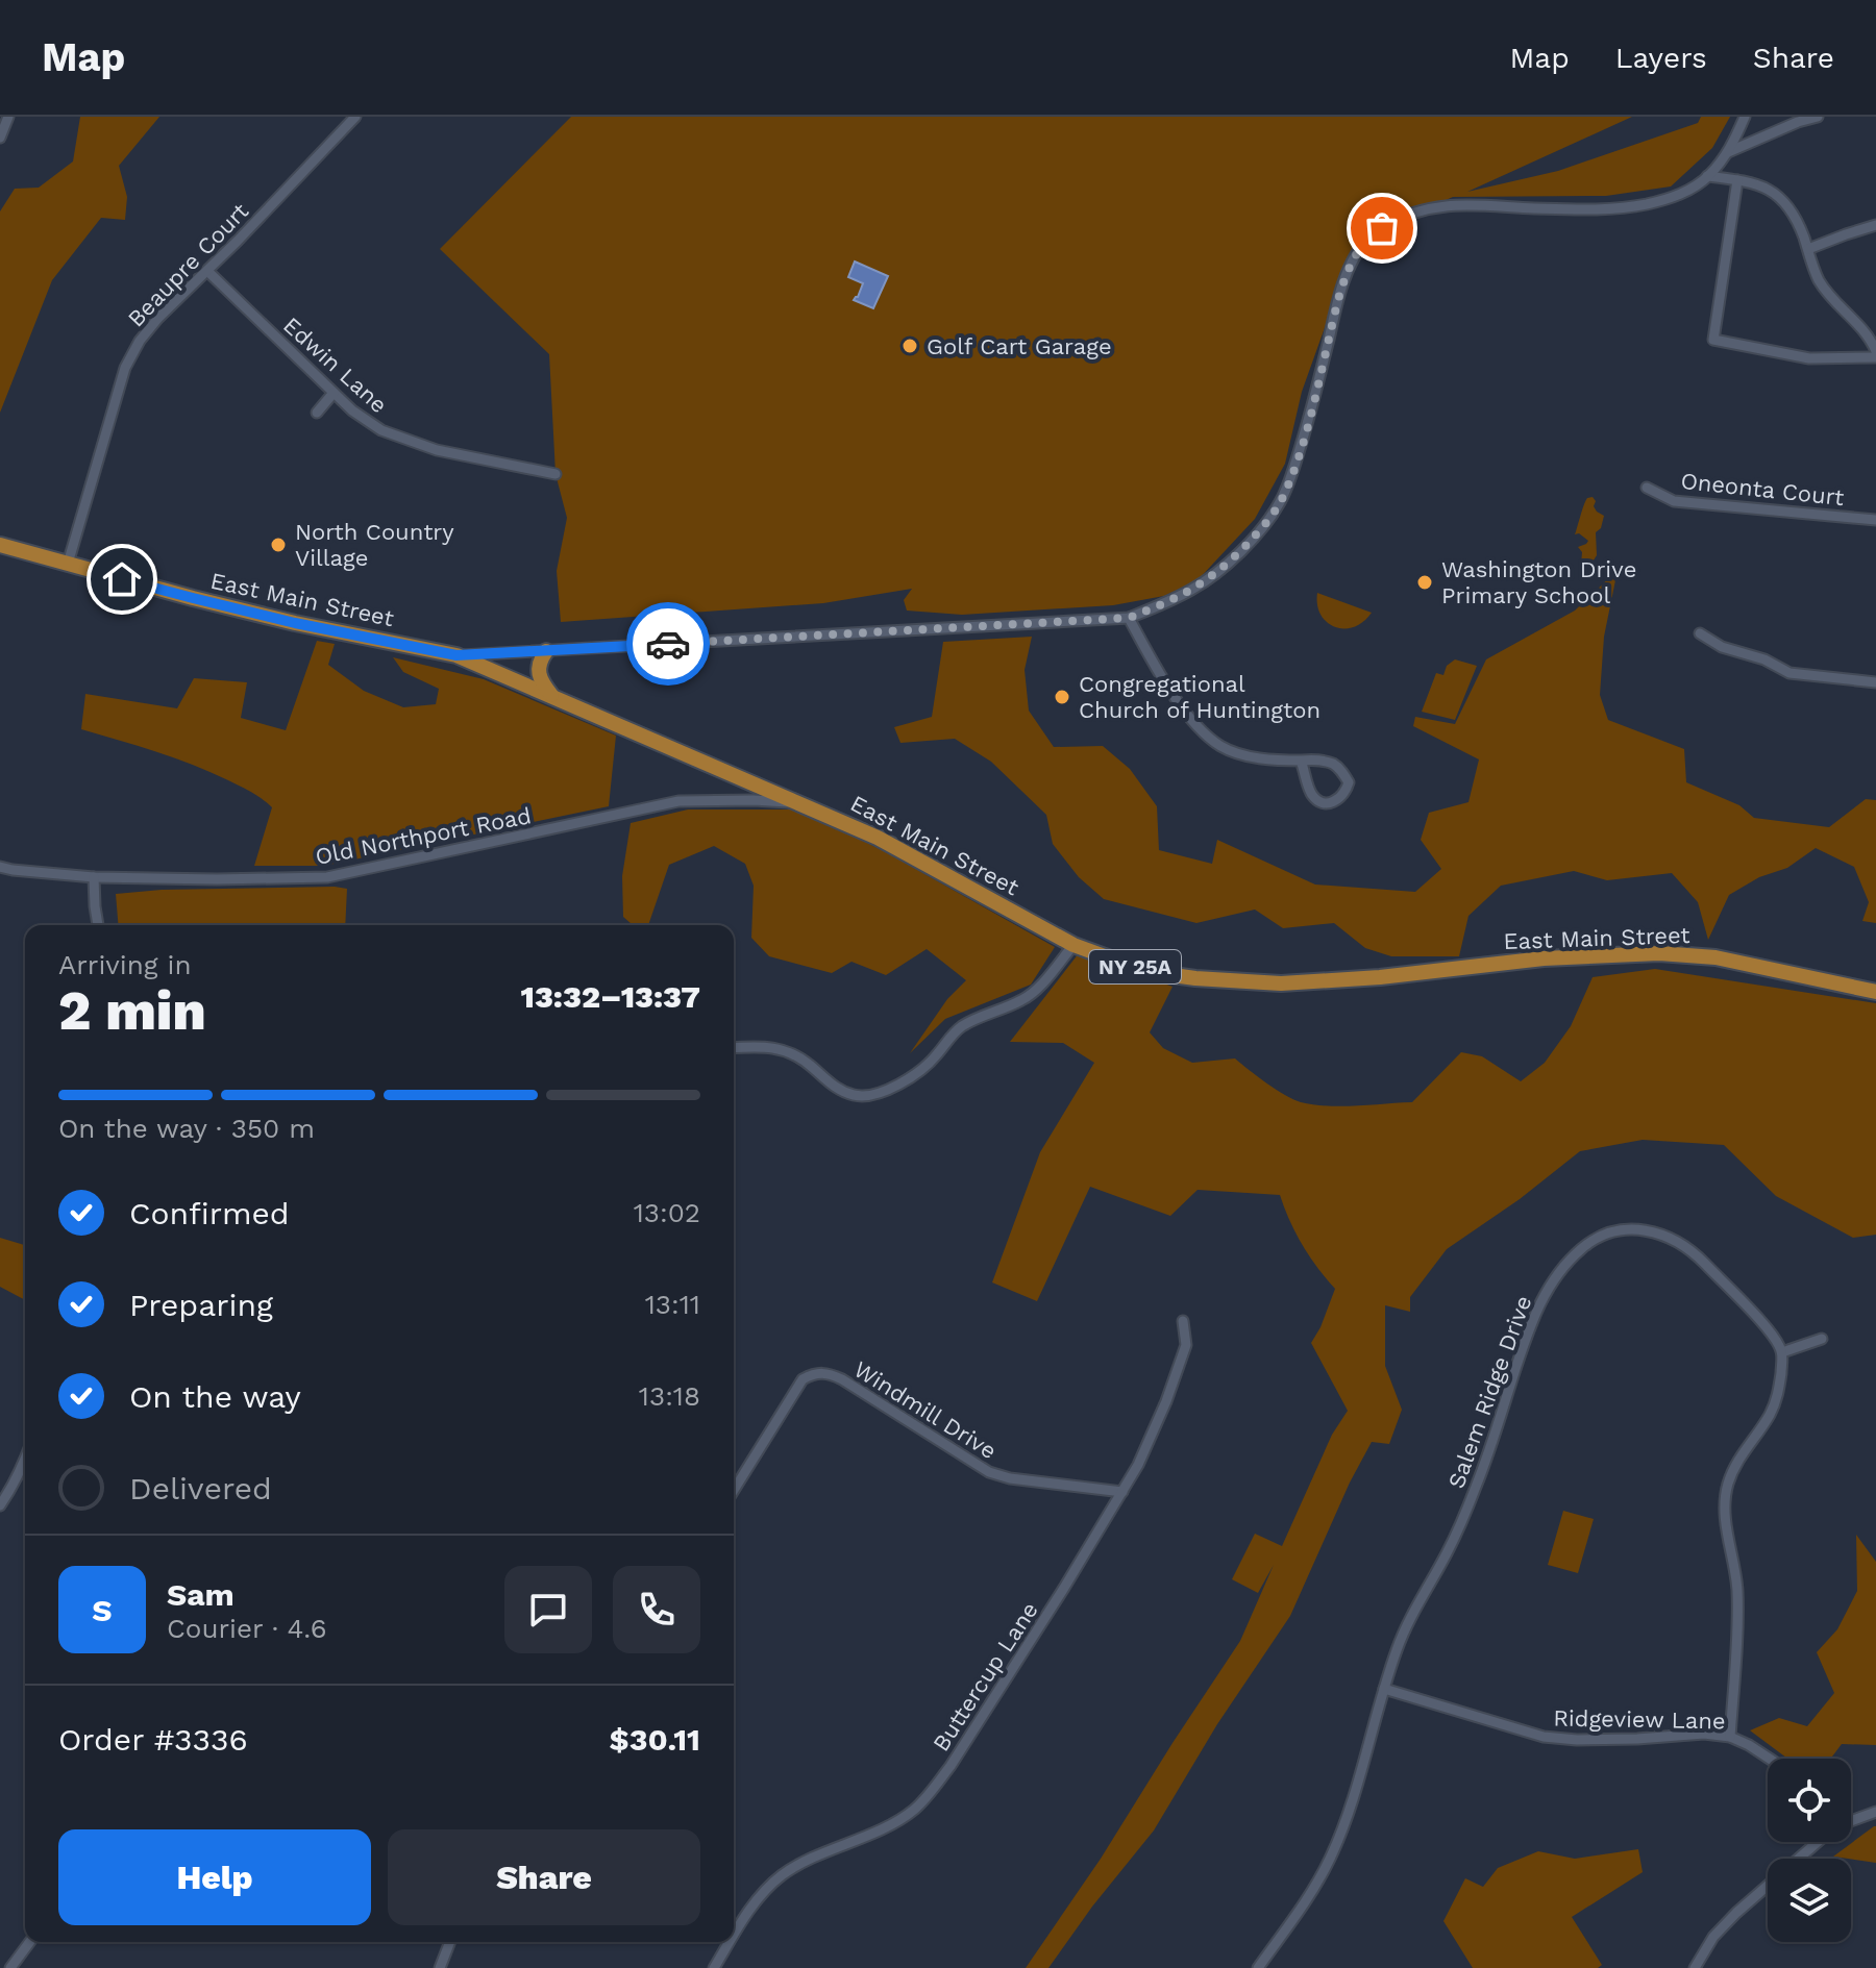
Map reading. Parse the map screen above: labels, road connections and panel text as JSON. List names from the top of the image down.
{
  "streets": {
    "main road": ["East Main Street", "NY 25A"],
    "street": [
      "Beaupre Court",
      "Edwin Lane",
      "Oneonta Court",
      "Old Northport Road",
      "Salem Ridge Drive",
      "Windmill Drive",
      "Buttercup Lane",
      "Ridgeview Lane"
    ]
  },
  "crossings": [
    ["Beaupre Court", "Edwin Lane"],
    ["Beaupre Court", "East Main Street"],
    ["East Main Street", "Old Northport Road"],
    ["Salem Ridge Drive", "Ridgeview Lane"],
    ["Windmill Drive", "Buttercup Lane"]
  ],
  "places": [
    "Golf Cart Garage",
    "North Country Village",
    "Washington Drive Primary School",
    "Congregational Church of Huntington"
  ],
  "page": {
    "header": "Map",
    "nav": ["Map", "Layers", "Share"],
    "heading": ["2 min", "Arriving in", "13:32–13:37"],
    "panel": [
      "Sam",
      "Courier · 4.6",
      "Order #3336",
      "$30.11"
    ],
    "bar": "On the way · 350 m",
    "list": [
      ["Confirmed", "13:02"],
      ["Preparing", "13:11"],
      ["On the way", "13:18"],
      "Delivered"
    ],
    "round": "S",
    "buttons": ["Help", "Share"]
  }
}
